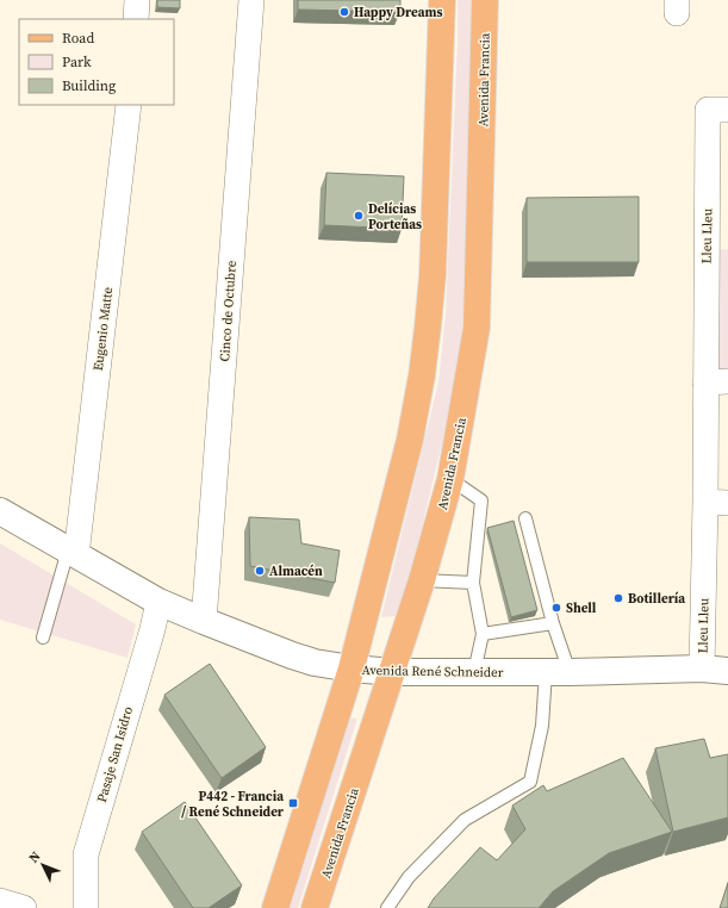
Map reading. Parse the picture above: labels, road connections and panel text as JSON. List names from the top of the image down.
{
  "streets": {
    "main road": ["Avenida Francia", "Avenida René Schneider"],
    "street": [
      "Lleu Lleu",
      "Cinco de Octubre",
      "Eugenio Matte",
      "Pasaje San Isidro"
    ]
  },
  "crossings": [
    ["Avenida Francia", "Avenida René Schneider"],
    ["Lleu Lleu", "Avenida René Schneider"],
    ["Cinco de Octubre", "Avenida René Schneider"],
    ["Eugenio Matte", "Avenida René Schneider"],
    ["Avenida René Schneider", "Pasaje San Isidro"]
  ],
  "places": {
    "other": [
      "Happy Dreams",
      "Delícias Porteñas",
      "Almacén",
      "Botillería",
      "Shell"
    ],
    "transit": ["P442 - Francia / René Schneider"]
  },
  "legend": ["Road", "Park", "Building"],
  "north": "top left"
}
